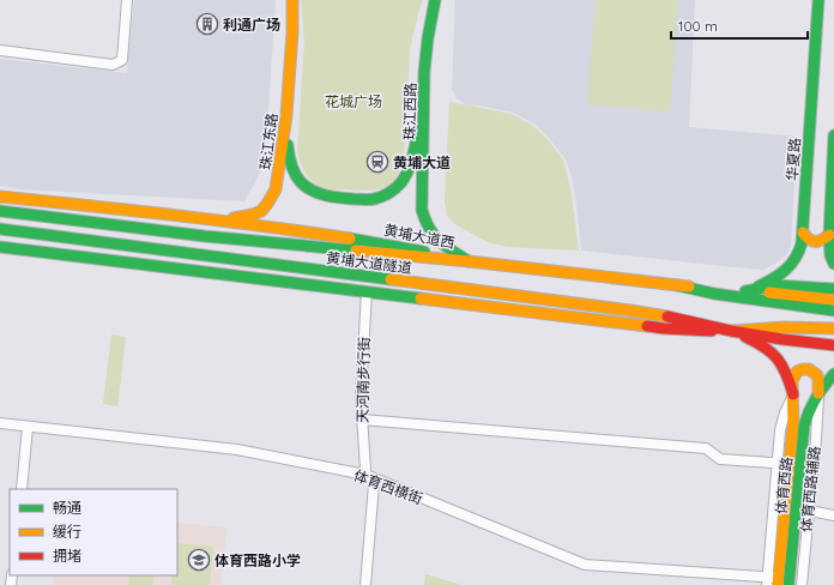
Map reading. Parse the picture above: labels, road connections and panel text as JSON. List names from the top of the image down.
{
  "streets": {
    "main road": [
      "珠江西路",
      "珠江东路",
      "华夏路",
      "黄埔大道西",
      "黄埔大道隧道",
      "体育西路"
    ],
    "street": ["天河南步行街", "体育西横街", "体育西路辅路"]
  },
  "crossings": [
    ["珠江西路", "黄埔大道西"],
    ["珠江西路", "黄埔大道隧道"],
    ["珠江东路", "黄埔大道西"],
    ["华夏路", "黄埔大道西"],
    ["黄埔大道西", "黄埔大道隧道"],
    ["体育西路", "体育西横街"],
    ["体育西路", "体育西路辅路"]
  ],
  "parks": ["花城广场"],
  "places": {
    "building": ["利通广场"],
    "station": ["黄埔大道"],
    "school or university": ["体育西路小学"]
  },
  "legend": ["畅通", "缓行", "拥堵"],
  "scale_bar": "100 m"
}
